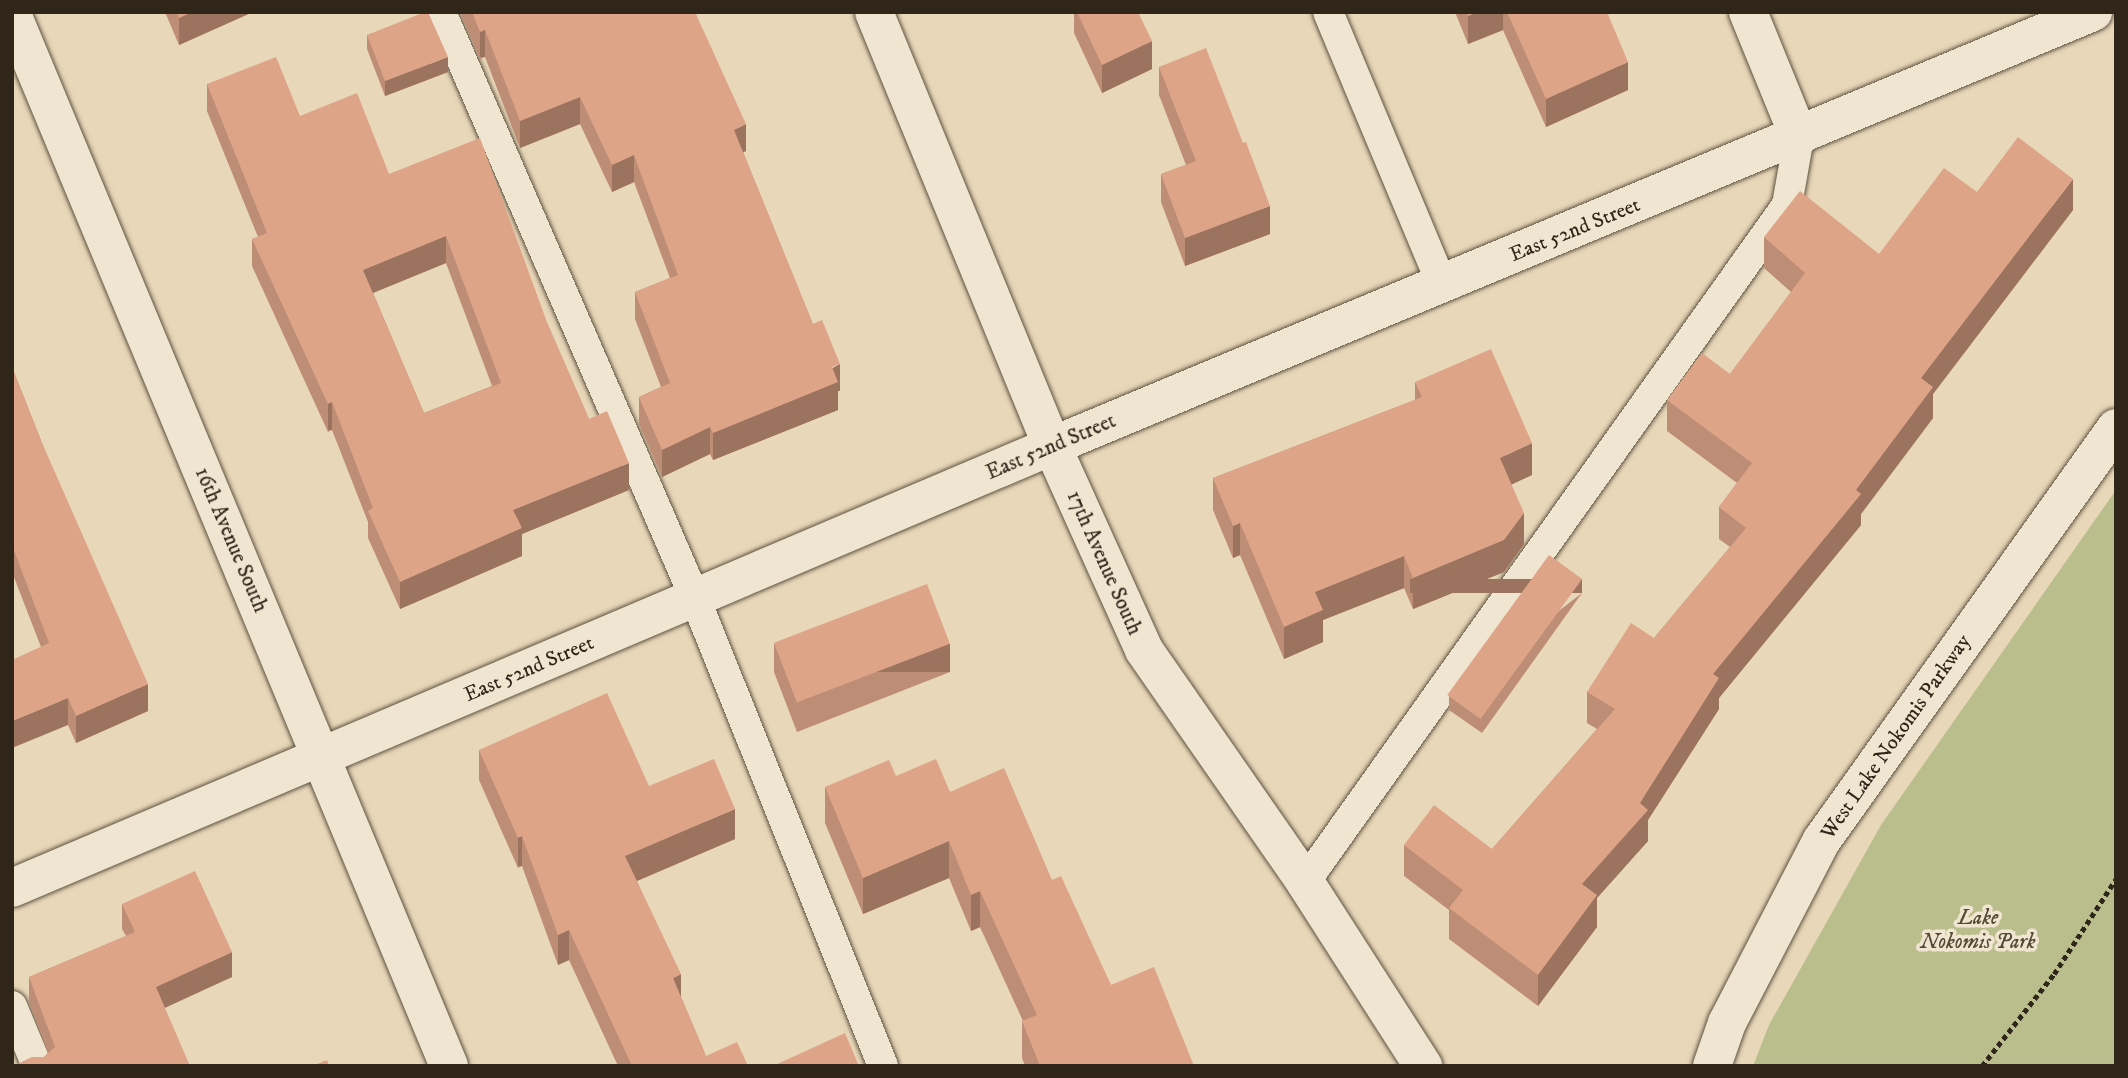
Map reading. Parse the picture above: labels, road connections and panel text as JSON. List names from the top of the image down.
{
  "streets": {
    "street": [
      "East 52nd Street",
      "16th Avenue South",
      "17th Avenue South",
      "West Lake Nokomis Parkway"
    ]
  },
  "crossings": [
    ["East 52nd Street", "16th Avenue South"],
    ["East 52nd Street", "17th Avenue South"]
  ],
  "parks": ["Lake Nokomis Park"]
}
